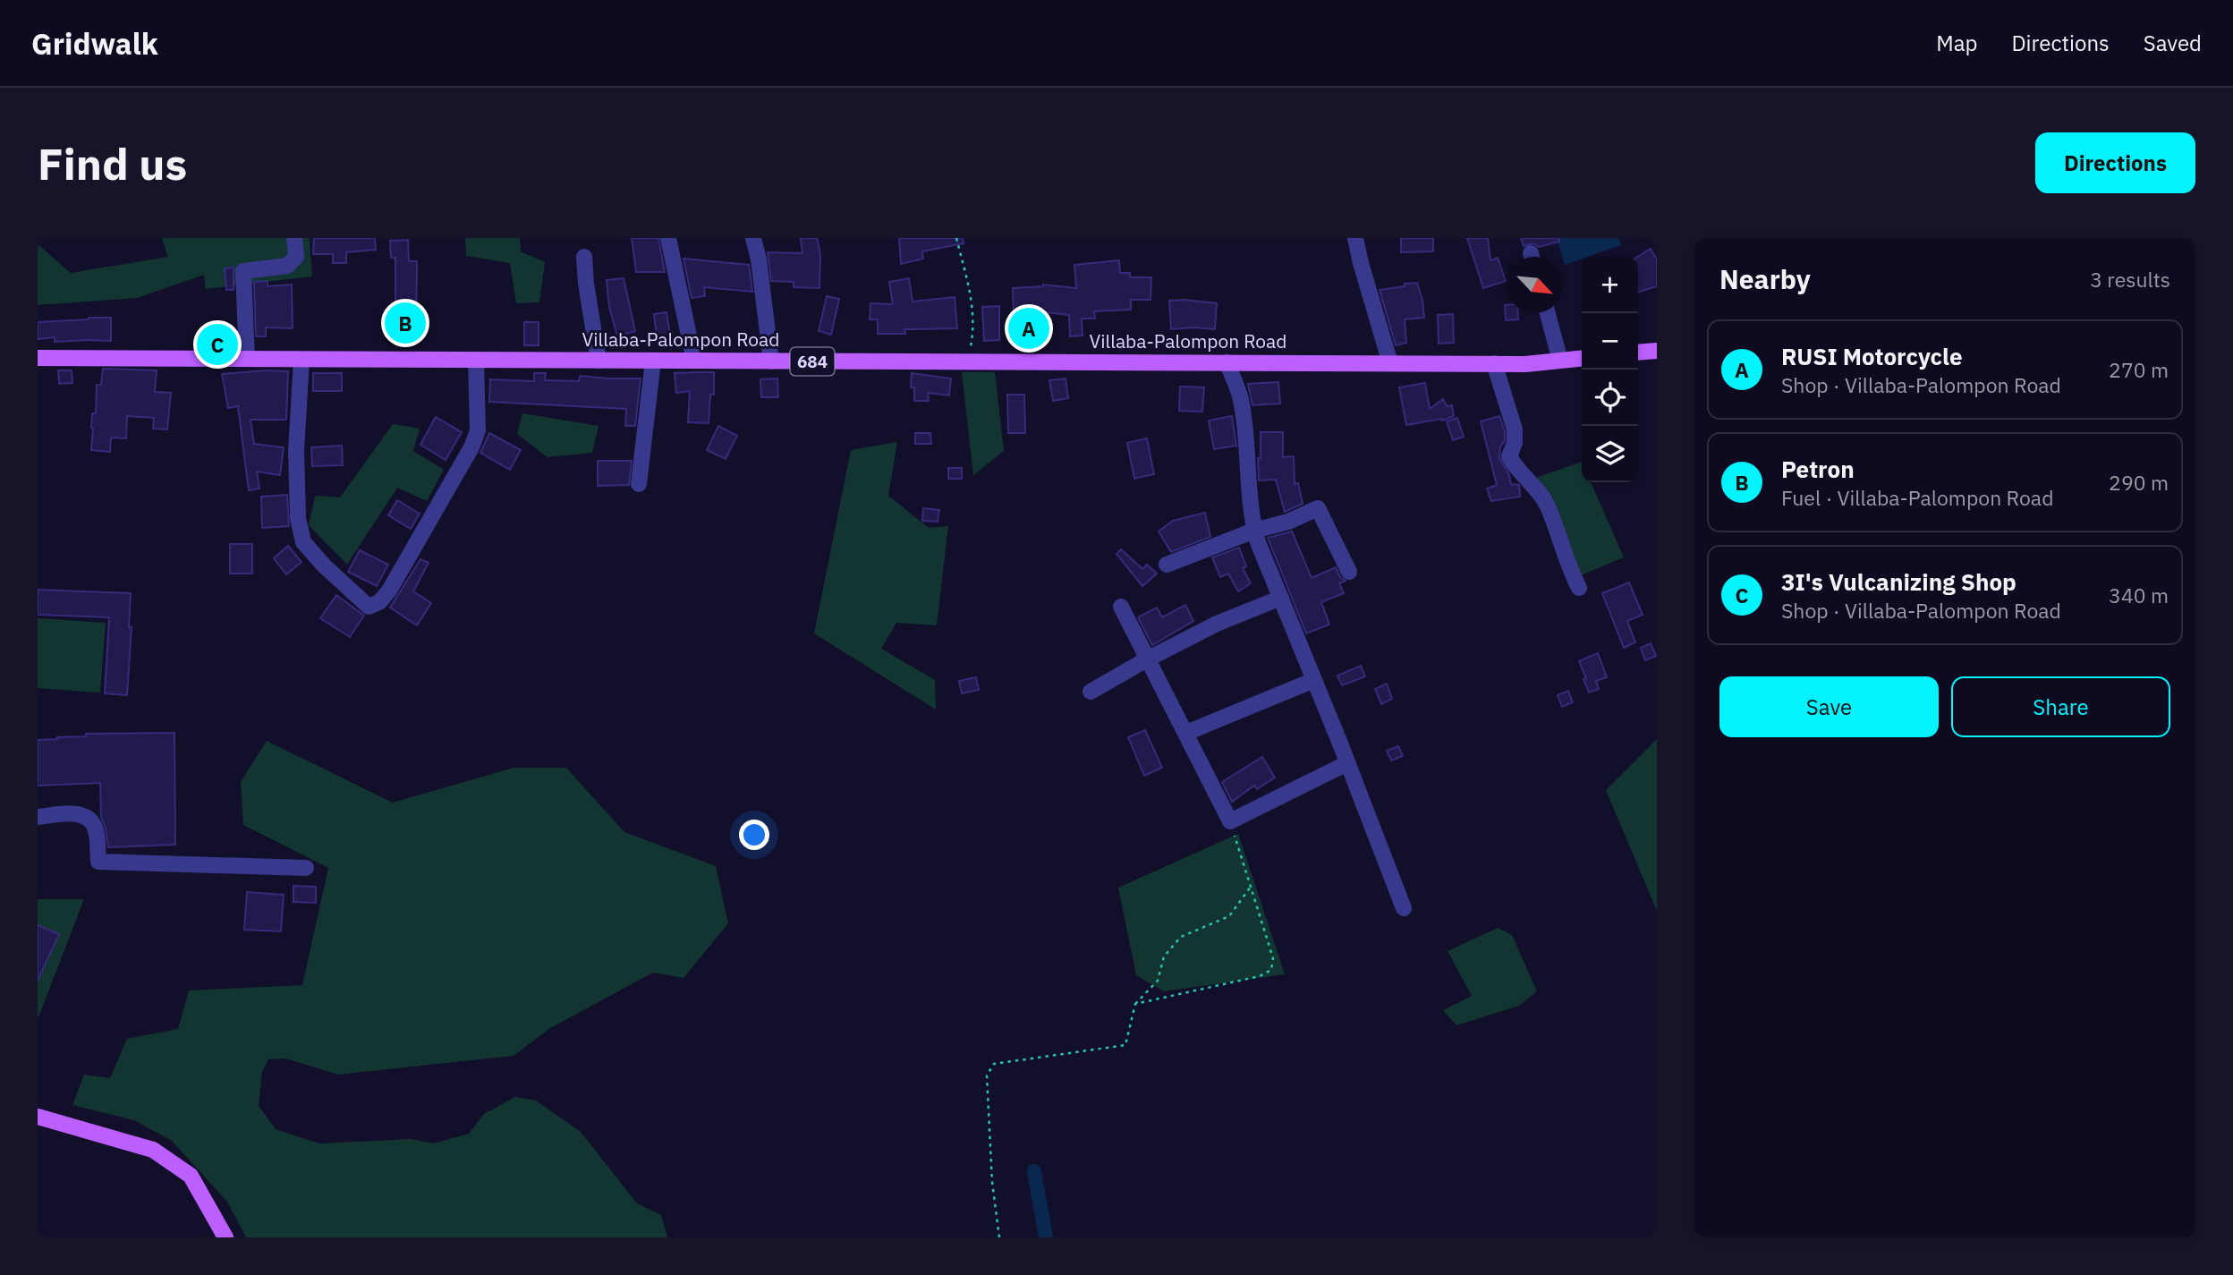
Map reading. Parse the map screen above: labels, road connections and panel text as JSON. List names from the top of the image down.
{
  "streets": {
    "main road": ["Villaba-Palompon Road", "684"]
  },
  "north": "bottom right",
  "page": {
    "header": "Gridwalk",
    "nav": ["Map", "Directions", "Saved"],
    "buttons": [
      "Directions",
      ["Save", "Share"]
    ],
    "title": "Find us",
    "heading": ["Nearby", "3 results"],
    "map_buttons": ["+", "−"],
    "pins": ["B", "A", "C"],
    "list": [
      {
        "mark": "A",
        "name": "RUSI Motorcycle",
        "note": "Shop · Villaba-Palompon Road",
        "value": "270 m"
      },
      {
        "mark": "B",
        "name": "Petron",
        "note": "Fuel · Villaba-Palompon Road",
        "value": "290 m"
      },
      {
        "mark": "C",
        "name": "3I's Vulcanizing Shop",
        "note": "Shop · Villaba-Palompon Road",
        "value": "340 m"
      }
    ]
  }
}
